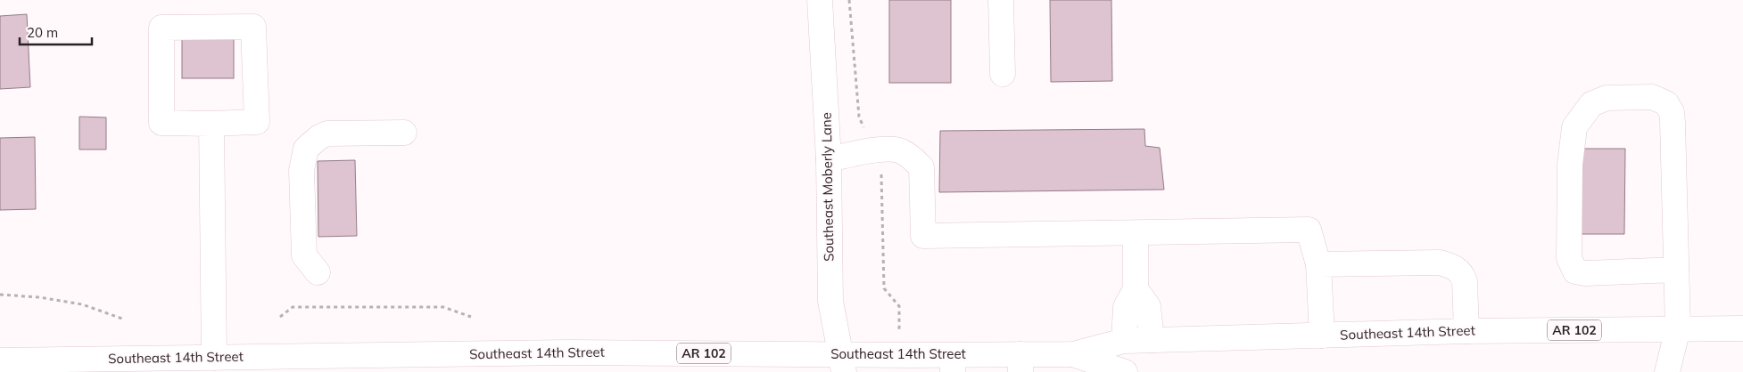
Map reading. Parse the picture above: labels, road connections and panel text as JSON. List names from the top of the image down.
{
  "streets": {
    "main road": ["Southeast Moberly Lane", "AR 102", "Southeast 14th Street"]
  },
  "crossings": [
    ["Southeast Moberly Lane", "Southeast 14th Street"]
  ],
  "scale_bar": "20 m"
}
